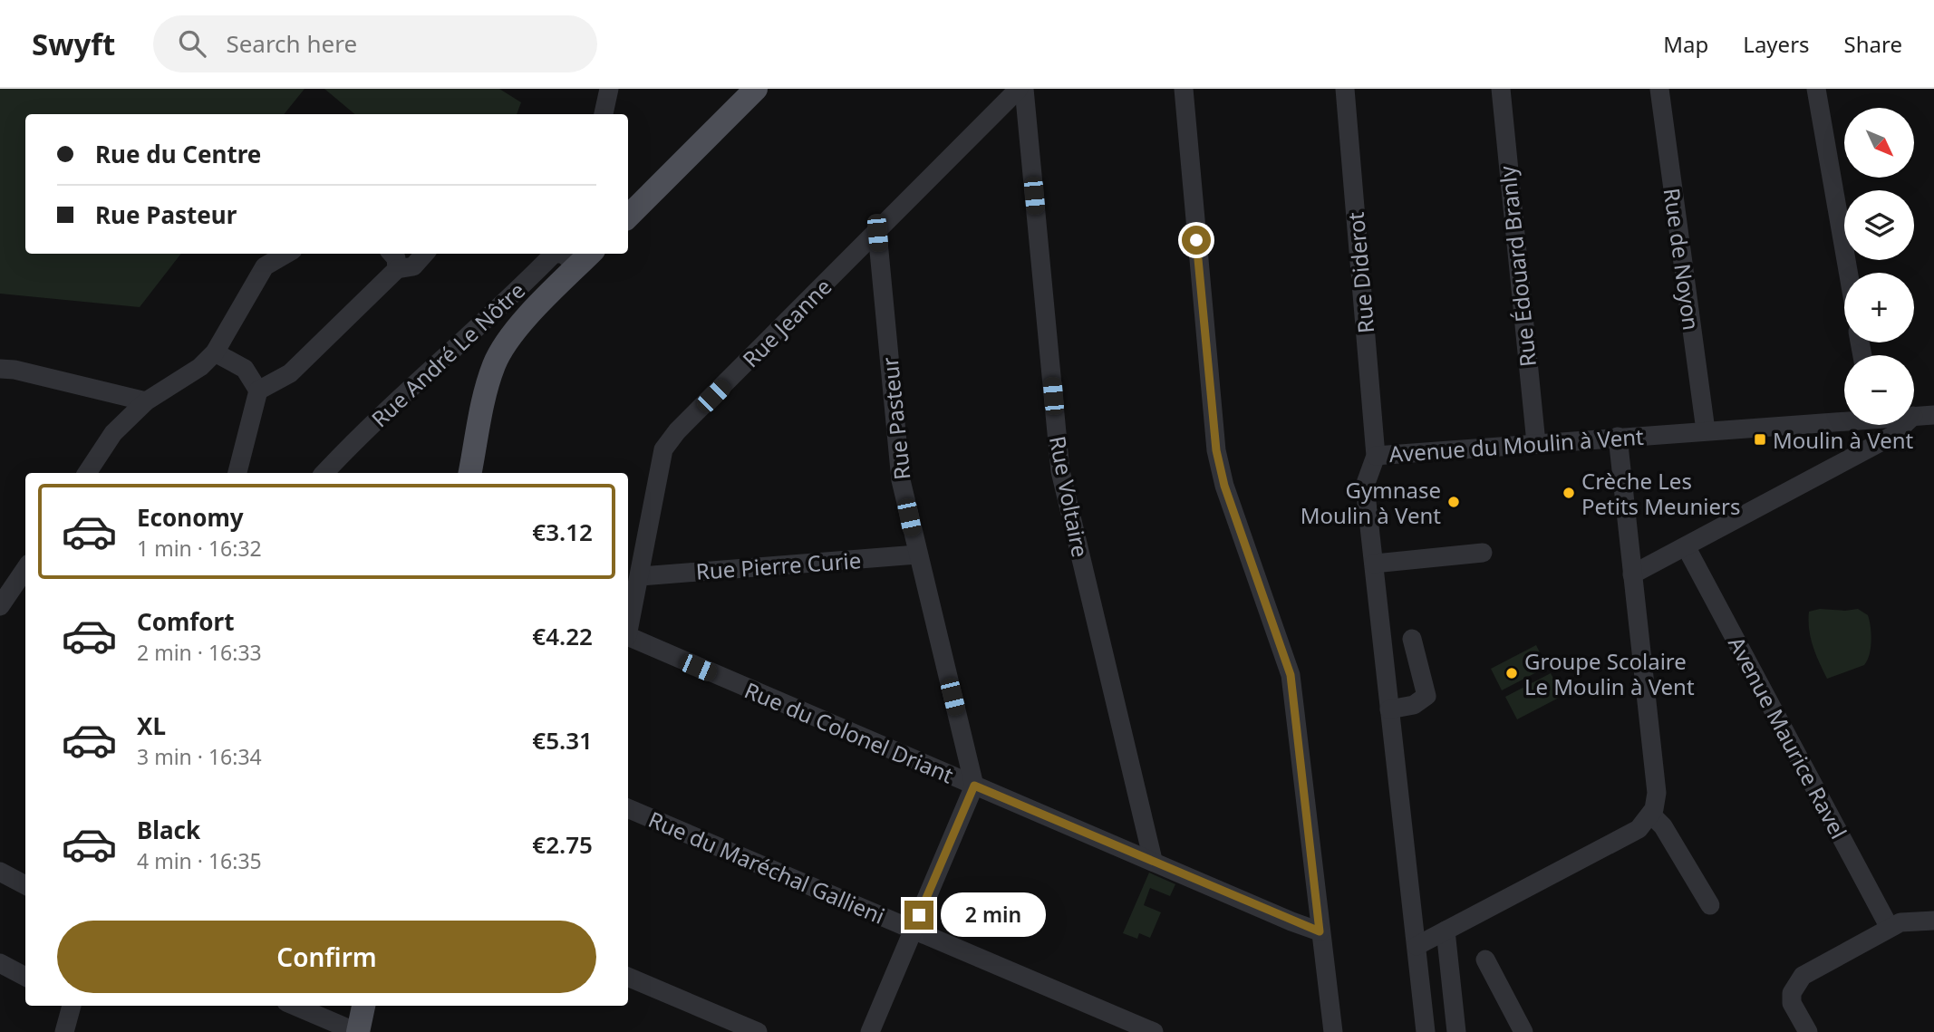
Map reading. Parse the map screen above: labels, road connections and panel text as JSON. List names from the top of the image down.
{
  "streets": {
    "street": [
      "Rue de Noyon",
      "Rue Édouard Branly",
      "Rue Diderot",
      "Rue Jeanne",
      "Rue André Le Nôtre",
      "Rue Pasteur",
      "Avenue du Moulin à Vent",
      "Rue Voltaire",
      "Rue Pierre Curie",
      "Rue du Colonel Driant",
      "Avenue Maurice Ravel",
      "Rue du Maréchal Gallieni"
    ]
  },
  "crossings": [
    ["Rue de Noyon", "Avenue du Moulin à Vent"],
    ["Rue Édouard Branly", "Avenue du Moulin à Vent"],
    ["Rue Diderot", "Avenue du Moulin à Vent"],
    ["Rue Jeanne", "Rue Pasteur"],
    ["Rue Jeanne", "Rue Pierre Curie"],
    ["Rue Pasteur", "Rue Pierre Curie"],
    ["Rue Pasteur", "Rue du Colonel Driant"],
    ["Rue Voltaire", "Rue du Colonel Driant"]
  ],
  "places": {
    "transit": ["Moulin à Vent"],
    "other": ["Crèche Les Petits Meuniers", "Gymnase Moulin à Vent", "Groupe Scolaire Le Moulin à Vent"]
  },
  "north": "bottom right",
  "page": {
    "header": "Swyft",
    "search": "Search here",
    "nav": ["Map", "Layers", "Share"],
    "map_buttons": ["+", "−"],
    "banner": ["Rue du Centre", "Rue Pasteur"],
    "list": [
      {
        "name": "Economy",
        "note": "1 min · 16:32",
        "value": "€3.12"
      },
      {
        "name": "Comfort",
        "note": "2 min · 16:33",
        "value": "€4.22"
      },
      {
        "name": "XL",
        "note": "3 min · 16:34",
        "value": "€5.31"
      },
      {
        "name": "Black",
        "note": "4 min · 16:35",
        "value": "€2.75"
      }
    ],
    "bubble": "2 min",
    "buttons": "Confirm"
  }
}
